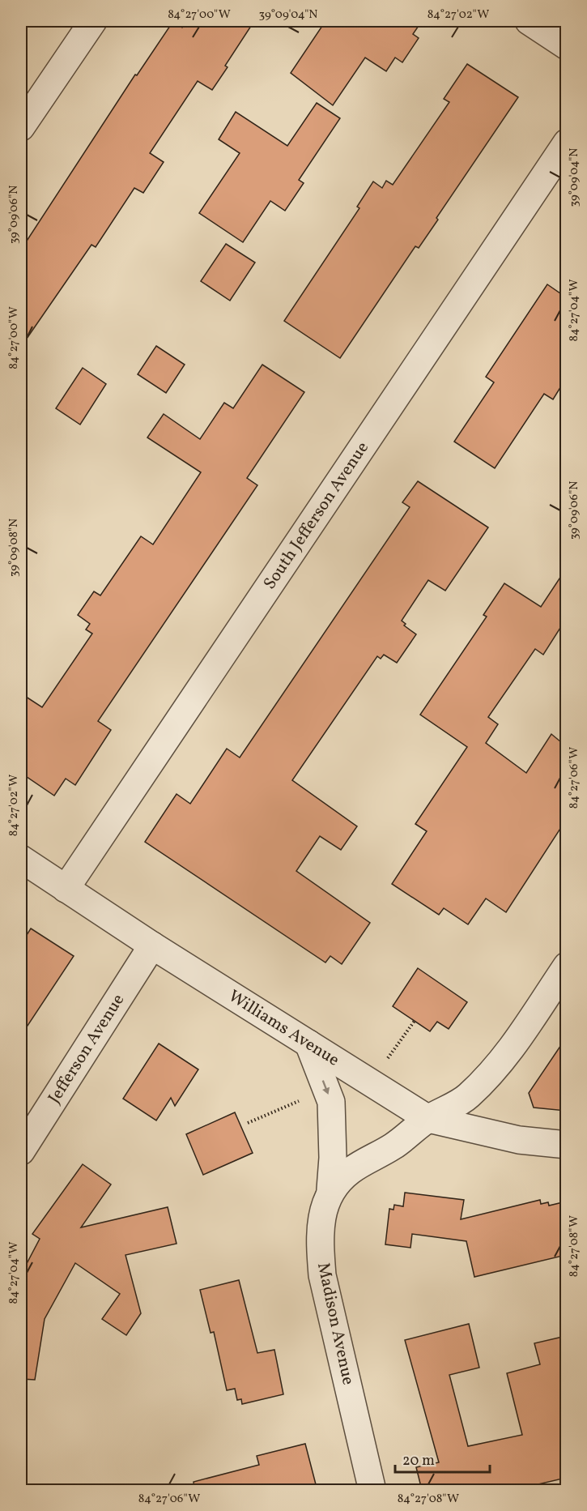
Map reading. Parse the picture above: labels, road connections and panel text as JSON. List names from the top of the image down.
{
  "streets": {
    "street": [
      "South Jefferson Avenue",
      "Williams Avenue",
      "Jefferson Avenue",
      "Madison Avenue"
    ]
  },
  "crossings": [
    ["South Jefferson Avenue", "Williams Avenue"],
    ["Williams Avenue", "Jefferson Avenue"],
    ["Williams Avenue", "Madison Avenue"]
  ],
  "scale_bar": "20 m",
  "coordinates": [
    "84°27'00\"W",
    "39°09'04\"N",
    "84°27'02\"W",
    "39°09'06\"N",
    "84°27'04\"W",
    "39°09'08\"N",
    "84°27'06\"W",
    "84°27'08\"W"
  ]
}
